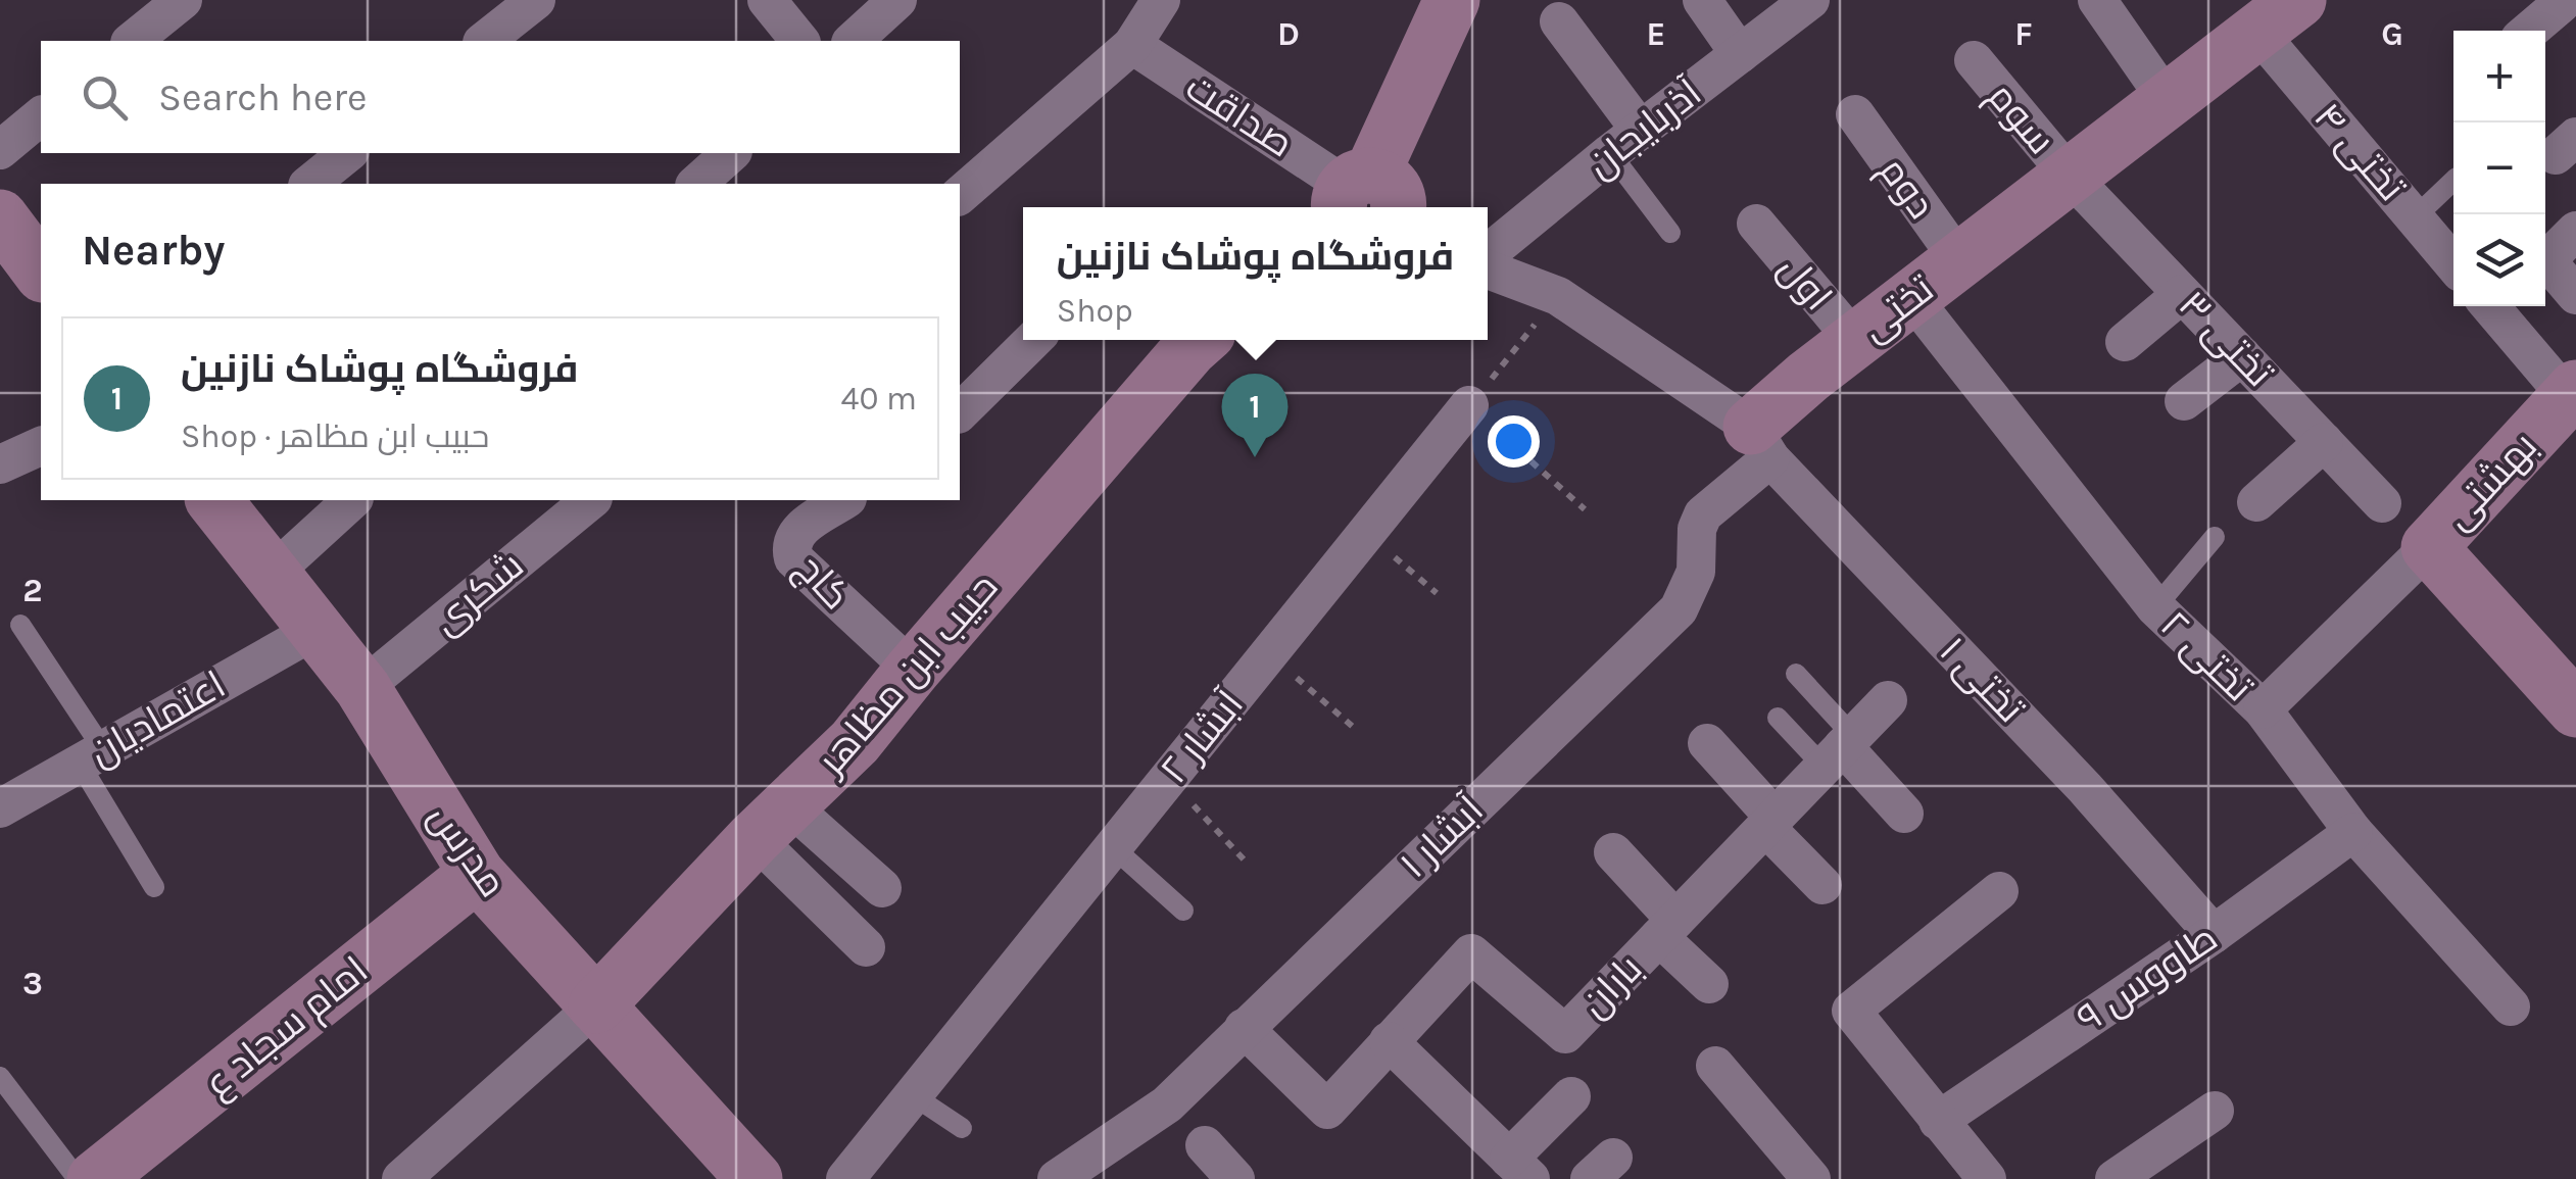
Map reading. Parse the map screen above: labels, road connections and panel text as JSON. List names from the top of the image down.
{
  "streets": {
    "street": [
      "صداقت",
      "سوم",
      "آذربایجان",
      "تختی ۴",
      "دوم",
      "اول",
      "تختی",
      "تختی ۳",
      "بهشتی",
      "کاج",
      "شکری",
      "تختی ۲",
      "حبیب ابن مظاهر",
      "تختی ۱",
      "اعتمادیان",
      "آبشار ۲",
      "آبشار ۱",
      "مدرس",
      "طاووس ۹",
      "باران",
      "امام سجاد ع"
    ]
  },
  "crossings": [
    ["سوم", "تختی"],
    ["سوم", "تختی ۳"],
    ["تختی ۴", "تختی"],
    ["دوم", "تختی"],
    ["اول", "تختی"],
    ["تختی", "تختی ۳"],
    ["تختی", "تختی ۲"],
    ["تختی", "تختی ۱"],
    ["تختی", "آبشار ۱"],
    ["کاج", "حبیب ابن مظاهر"],
    ["شکری", "مدرس"],
    ["تختی ۲", "طاووس ۹"],
    ["حبیب ابن مظاهر", "مدرس"],
    ["تختی ۱", "آبشار ۱"],
    ["تختی ۱", "طاووس ۹"],
    ["اعتمادیان", "مدرس"],
    ["آبشار ۱", "باران"],
    ["مدرس", "امام سجاد ع"]
  ],
  "page": {
    "map_buttons": ["+", "−"],
    "search": "Search here",
    "heading": "Nearby",
    "popup": ["فروشگاه پوشاک نازنین", "Shop"],
    "list": [
      {
        "mark": "1",
        "name": "فروشگاه پوشاک نازنین",
        "note": "Shop · حبیب ابن مظاهر",
        "value": "40 m"
      }
    ],
    "pins": "1"
  },
  "grid": {
    "columns": [
      "D",
      "E",
      "F",
      "G"
    ],
    "rows": ["2", "3"]
  }
}
